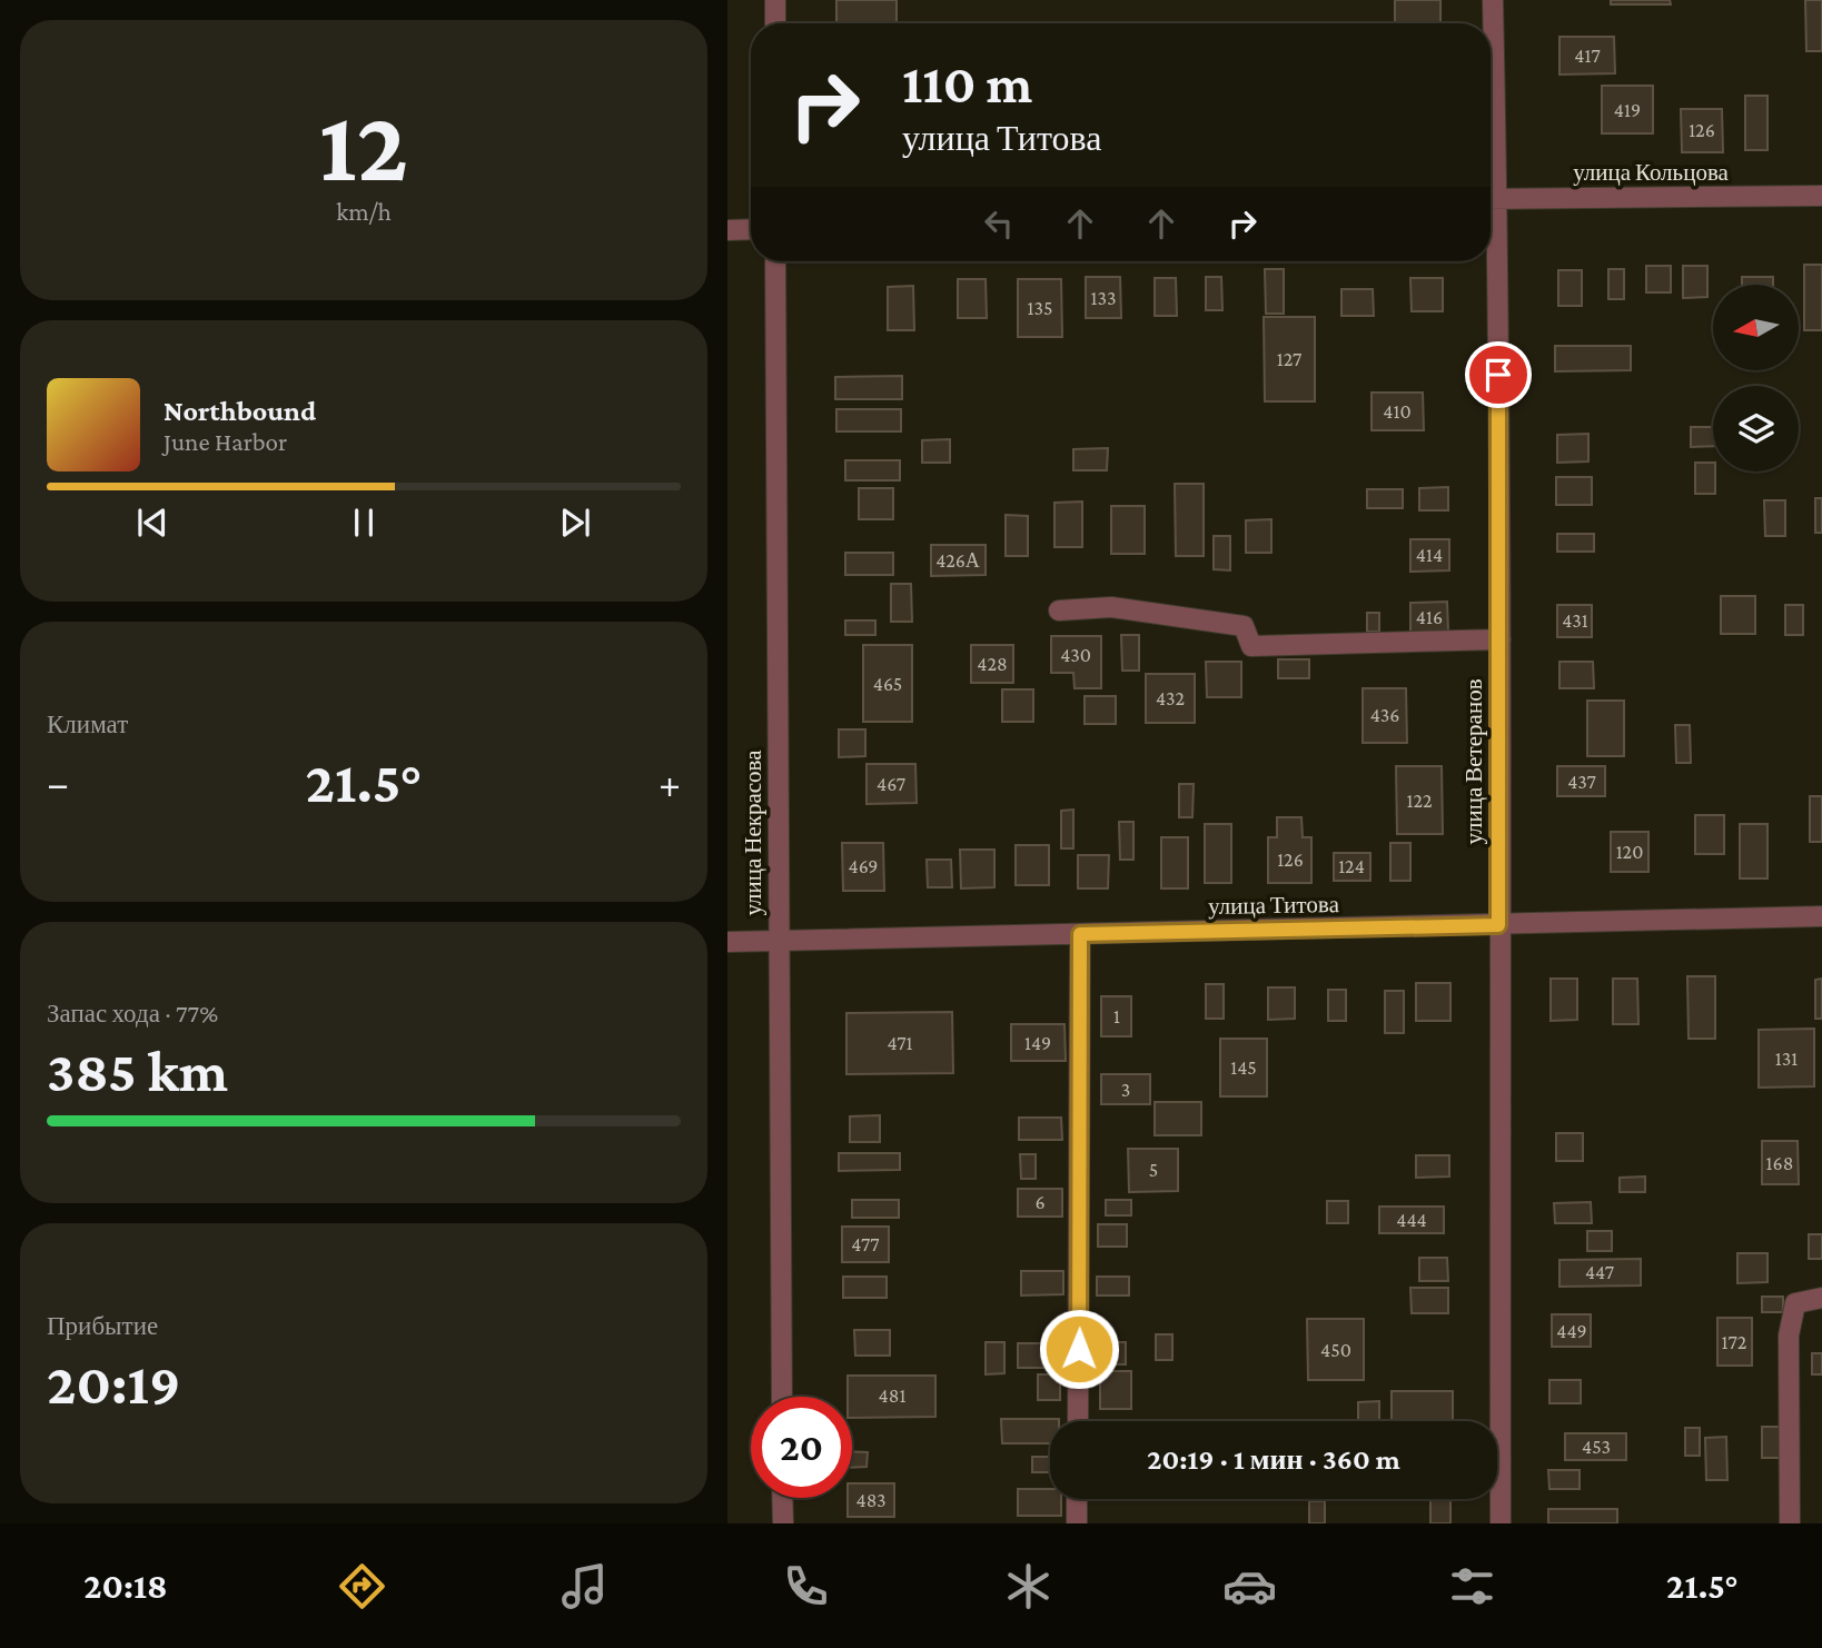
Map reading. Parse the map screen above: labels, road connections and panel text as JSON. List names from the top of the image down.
{
  "streets": {
    "street": [
      "улица Кольцова",
      "улица Ветеранов",
      "улица Некрасова",
      "улица Титова"
    ]
  },
  "crossings": [
    ["улица Ветеранов", "улица Титова"],
    ["улица Некрасова", "улица Титова"]
  ],
  "house_numbers": [
    "417",
    "419",
    "126",
    "133",
    "135",
    "127",
    "410",
    "414",
    "426А",
    "416",
    "431",
    "430",
    "428",
    "465",
    "432",
    "436",
    "437",
    "467",
    "122",
    "120",
    "126",
    "469",
    "124",
    "1",
    "471",
    "149",
    "131",
    "145",
    "3",
    "168",
    "5",
    "6",
    "444",
    "477",
    "447",
    "449",
    "172",
    "450",
    "481",
    "453",
    "483"
  ],
  "north": "left",
  "page": {
    "tile": [
      ["12", "km/h"],
      "Климат",
      ["Запас хода · 77%", "385 km"],
      ["Прибытие", "20:19"]
    ],
    "turn": ["110 m", "улица Титова"],
    "song": ["Northbound", "June Harbor"],
    "heat": ["−", "21.5°", "+"],
    "limit": "20",
    "trip": "20:19 · 1 мин · 360 m",
    "tabs": ["20:18", "21.5°"]
  }
}
